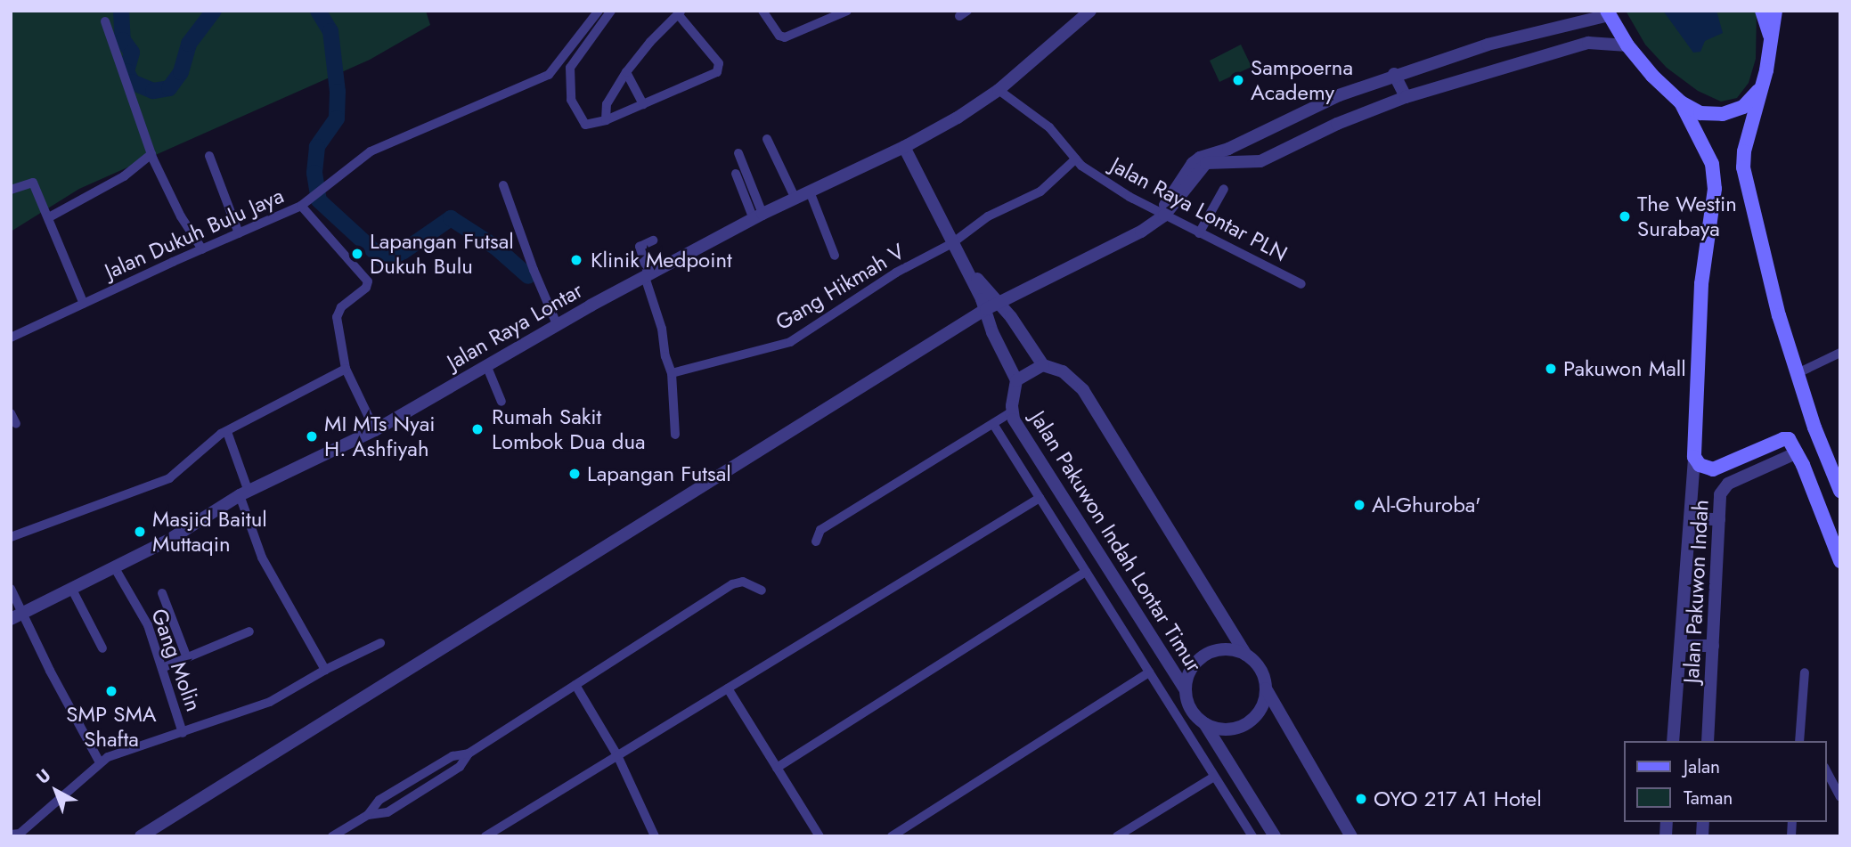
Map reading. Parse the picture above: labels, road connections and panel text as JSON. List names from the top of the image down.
{
  "streets": {
    "street": [
      "Jalan Raya Lontar PLN",
      "Jalan Dukuh Bulu Jaya",
      "Gang Hikmah V",
      "Jalan Raya Lontar",
      "Jalan Pakuwon Indah Lontar Timur",
      "Jalan Pakuwon Indah",
      "Gang Molin"
    ]
  },
  "crossings": [
    ["Jalan Raya Lontar PLN", "Gang Hikmah V"],
    ["Jalan Raya Lontar PLN", "Jalan Raya Lontar"],
    ["Jalan Raya Lontar", "Gang Molin"]
  ],
  "places": [
    "Sampoerna Academy",
    "The Westin Surabaya",
    "Lapangan Futsal Dukuh Bulu",
    "Klinik Medpoint",
    "Pakuwon Mall",
    "Rumah Sakit Lombok Dua dua",
    "MI MTs Nyai H. Ashfiyah",
    "Lapangan Futsal",
    "Al-Ghuroba'",
    "Masjid Baitul Muttaqin",
    "SMP SMA Shafta",
    "OYO 217 A1 Hotel"
  ],
  "legend": ["Jalan", "Taman"],
  "north": "top left"
}
